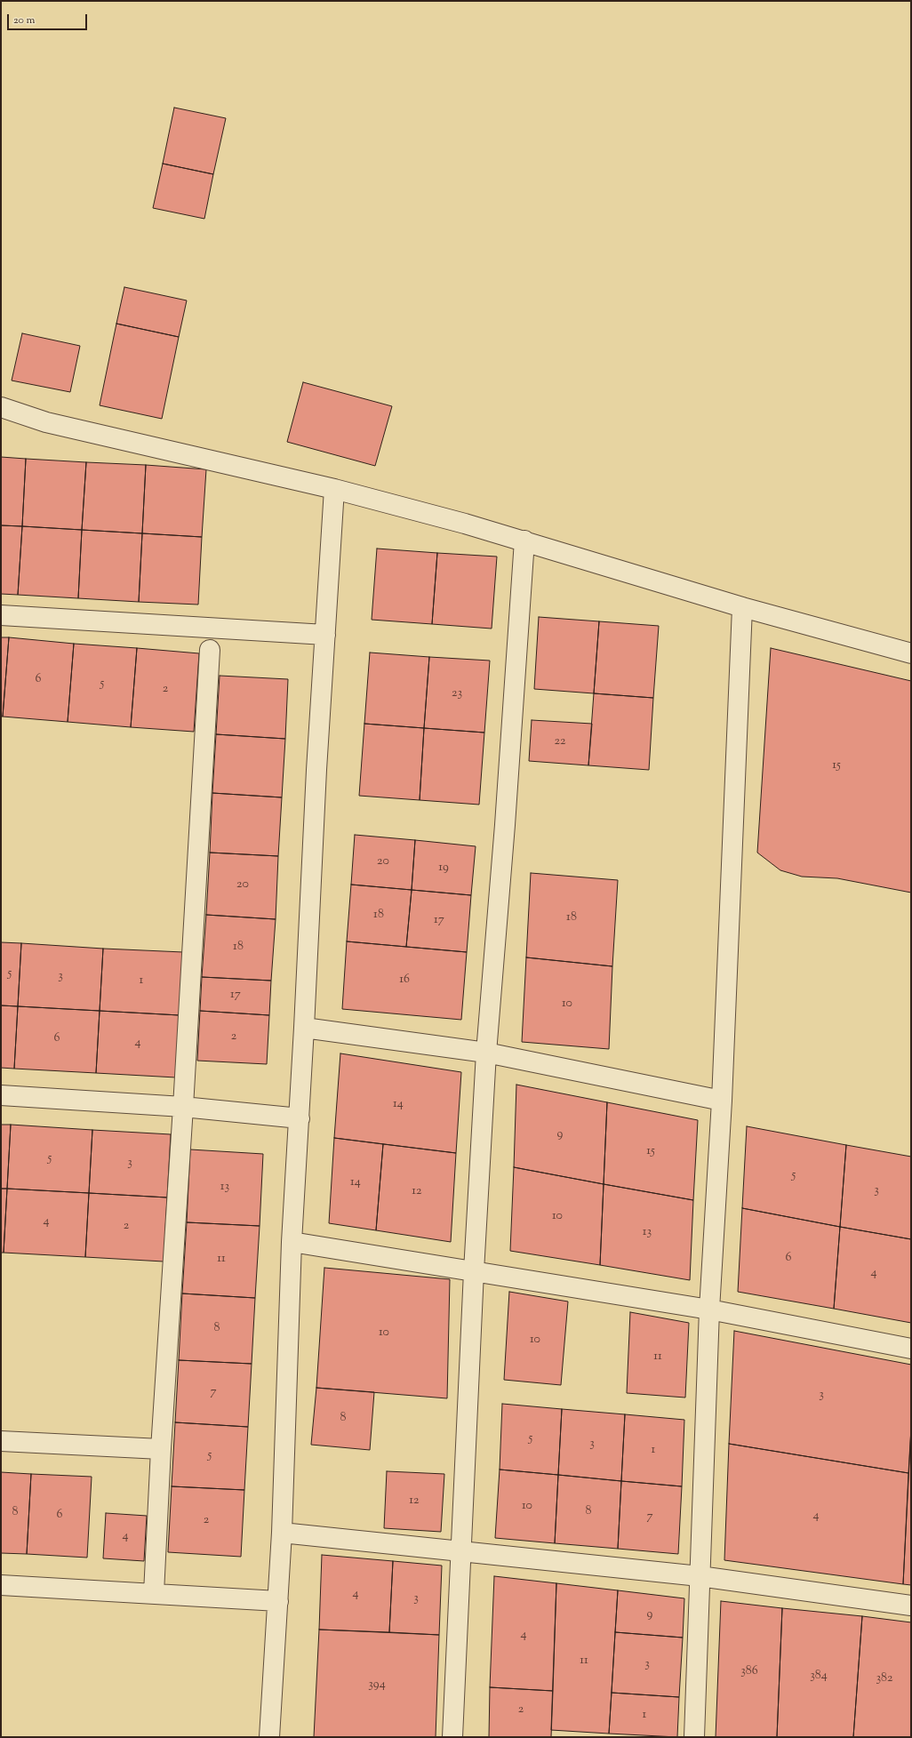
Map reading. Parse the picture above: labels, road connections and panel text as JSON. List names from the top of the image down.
{
  "house_numbers": [
    "6",
    "5",
    "2",
    "23",
    "22",
    "15",
    "20",
    "19",
    "20",
    "18",
    "18",
    "17",
    "18",
    "5",
    "3",
    "16",
    "1",
    "17",
    "10",
    "2",
    "6",
    "4",
    "14",
    "9",
    "15",
    "5",
    "3",
    "5",
    "14",
    "13",
    "3",
    "12",
    "10",
    "4",
    "2",
    "13",
    "6",
    "11",
    "4",
    "8",
    "10",
    "10",
    "11",
    "7",
    "3",
    "8",
    "5",
    "3",
    "1",
    "5",
    "12",
    "10",
    "8",
    "8",
    "6",
    "4",
    "7",
    "2",
    "4",
    "4",
    "3",
    "9",
    "4",
    "11",
    "3",
    "386",
    "384",
    "382",
    "394",
    "2",
    "1"
  ],
  "scale_bar": "20 m"
}
